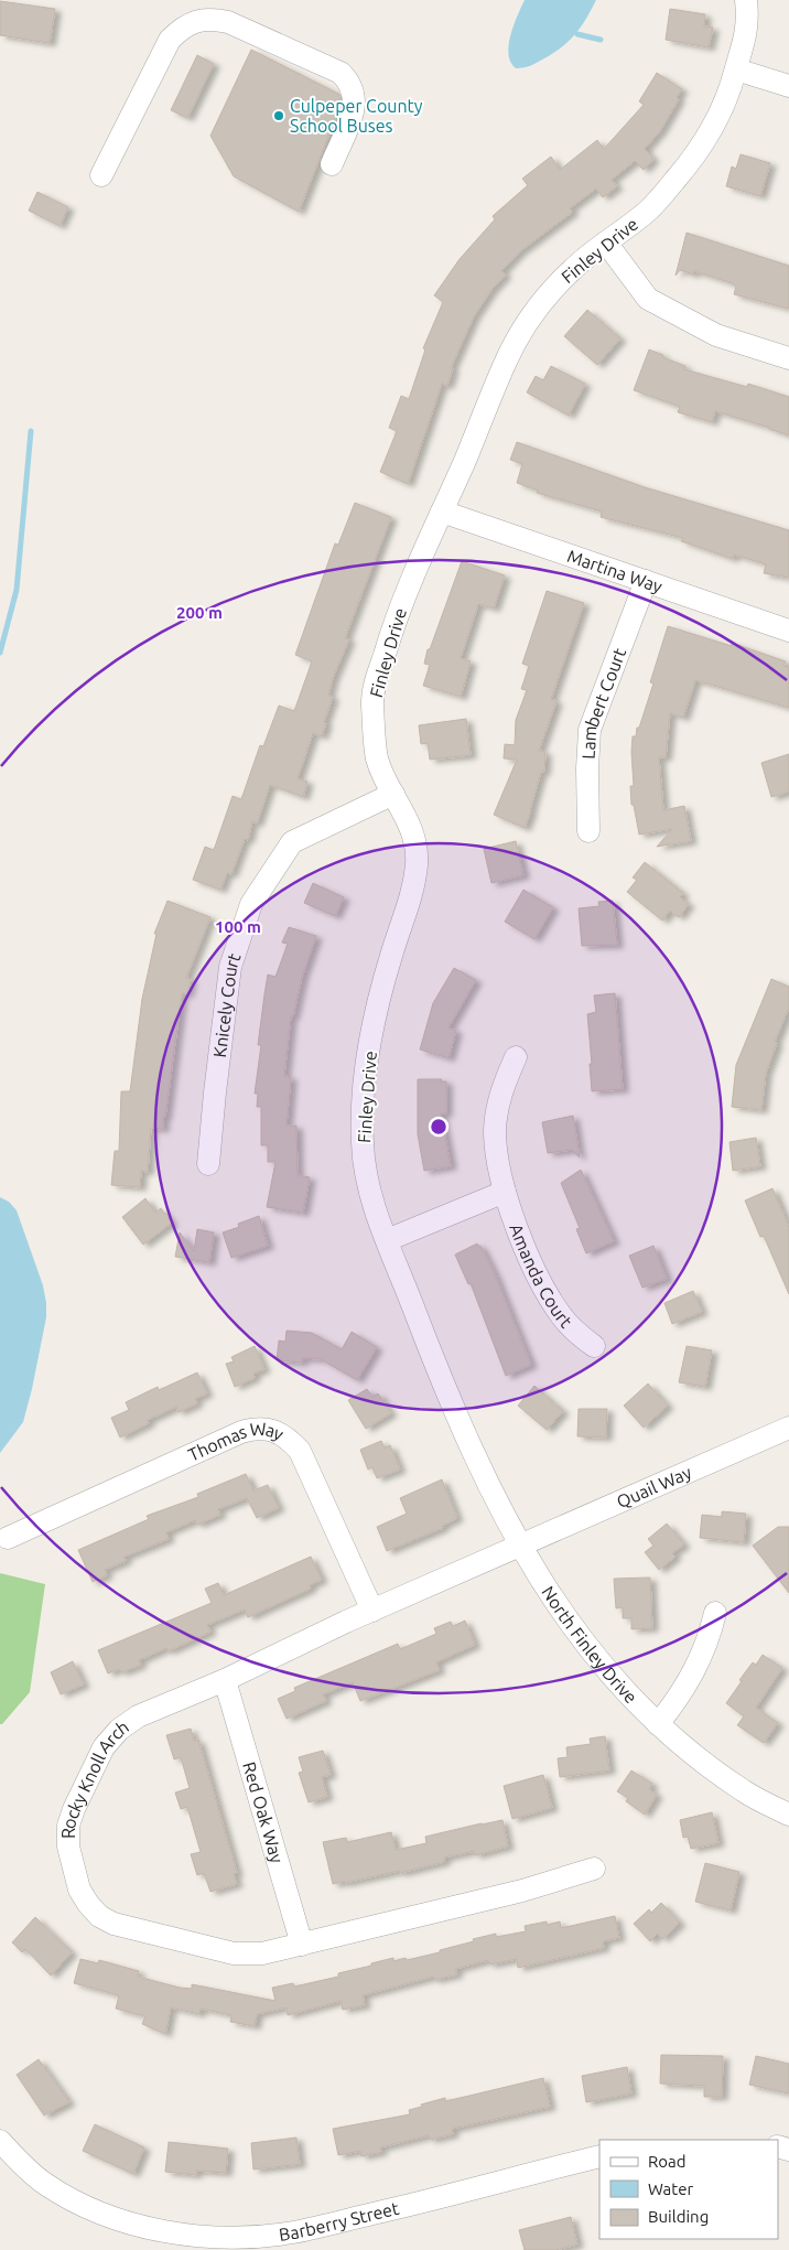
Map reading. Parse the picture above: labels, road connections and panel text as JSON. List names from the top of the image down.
{
  "streets": {
    "street": [
      "Finley Drive",
      "Martina Way",
      "Lambert Court",
      "Knicely Court",
      "Amanda Court",
      "Thomas Way",
      "Quail Way",
      "North Finley Drive",
      "Rocky Knoll Arch",
      "Red Oak Way",
      "Barberry Street"
    ]
  },
  "crossings": [
    ["Finley Drive", "Martina Way"],
    ["Finley Drive", "Knicely Court"],
    ["Finley Drive", "North Finley Drive"],
    ["Martina Way", "Lambert Court"],
    ["Thomas Way", "Rocky Knoll Arch"],
    ["Quail Way", "North Finley Drive"],
    ["Quail Way", "Rocky Knoll Arch"],
    ["North Finley Drive", "Rocky Knoll Arch"],
    ["Rocky Knoll Arch", "Red Oak Way"]
  ],
  "places": ["Culpeper County School Buses"],
  "legend": ["Road", "Water", "Building"],
  "rings": ["200 m", "100 m"]
}
